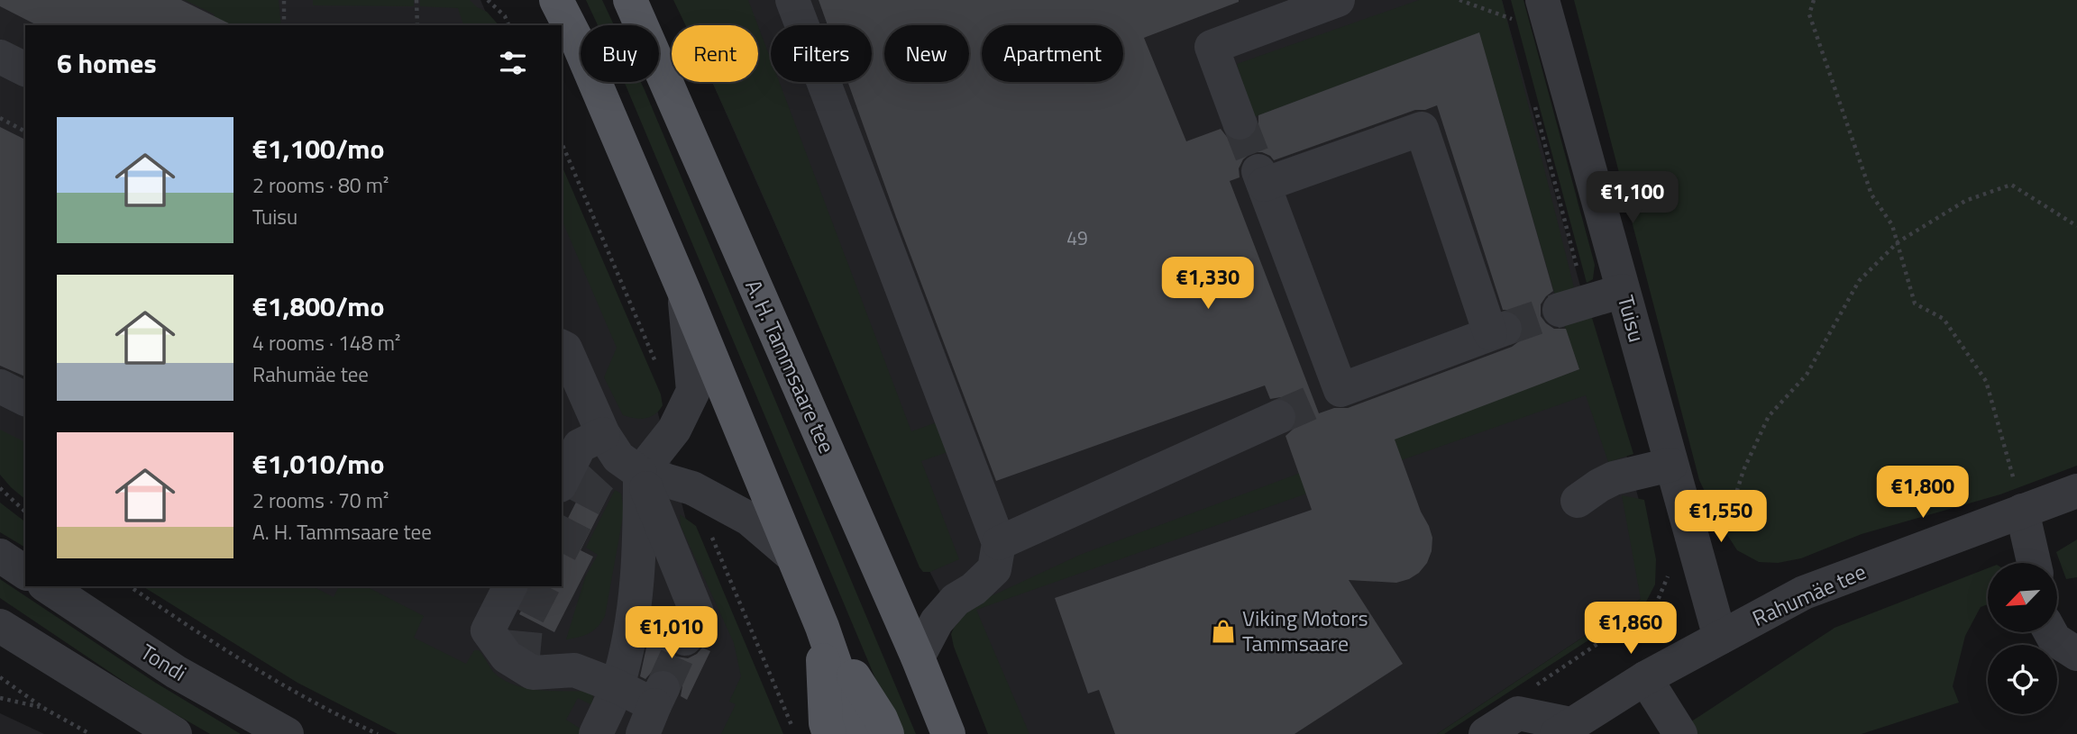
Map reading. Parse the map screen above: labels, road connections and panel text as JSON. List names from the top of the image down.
{
  "streets": {
    "main road": ["A. H. Tammsaare tee"],
    "street": ["Tuisu", "Rahumäe tee", "Tondi"]
  },
  "crossings": [
    ["Tuisu", "Rahumäe tee"]
  ],
  "places": {
    "shop": ["Viking Motors Tammsaare"]
  },
  "house_numbers": ["49"],
  "north": "bottom left",
  "page": {
    "chip": [
      "Buy",
      "Rent",
      "Filters",
      "New",
      "Apartment"
    ],
    "heading": "6 homes",
    "list": [
      {
        "name": "€1,100/mo",
        "note": "2 rooms · 80 m² · Tuisu"
      },
      {
        "name": "€1,800/mo",
        "note": "4 rooms · 148 m² · Rahumäe tee"
      },
      {
        "name": "€1,010/mo",
        "note": "2 rooms · 70 m² · A. H. Tammsaare tee"
      }
    ],
    "price": [
      "€1,100",
      "€1,330",
      "€1,800",
      "€1,550",
      "€1,860",
      "€1,010"
    ]
  }
}
